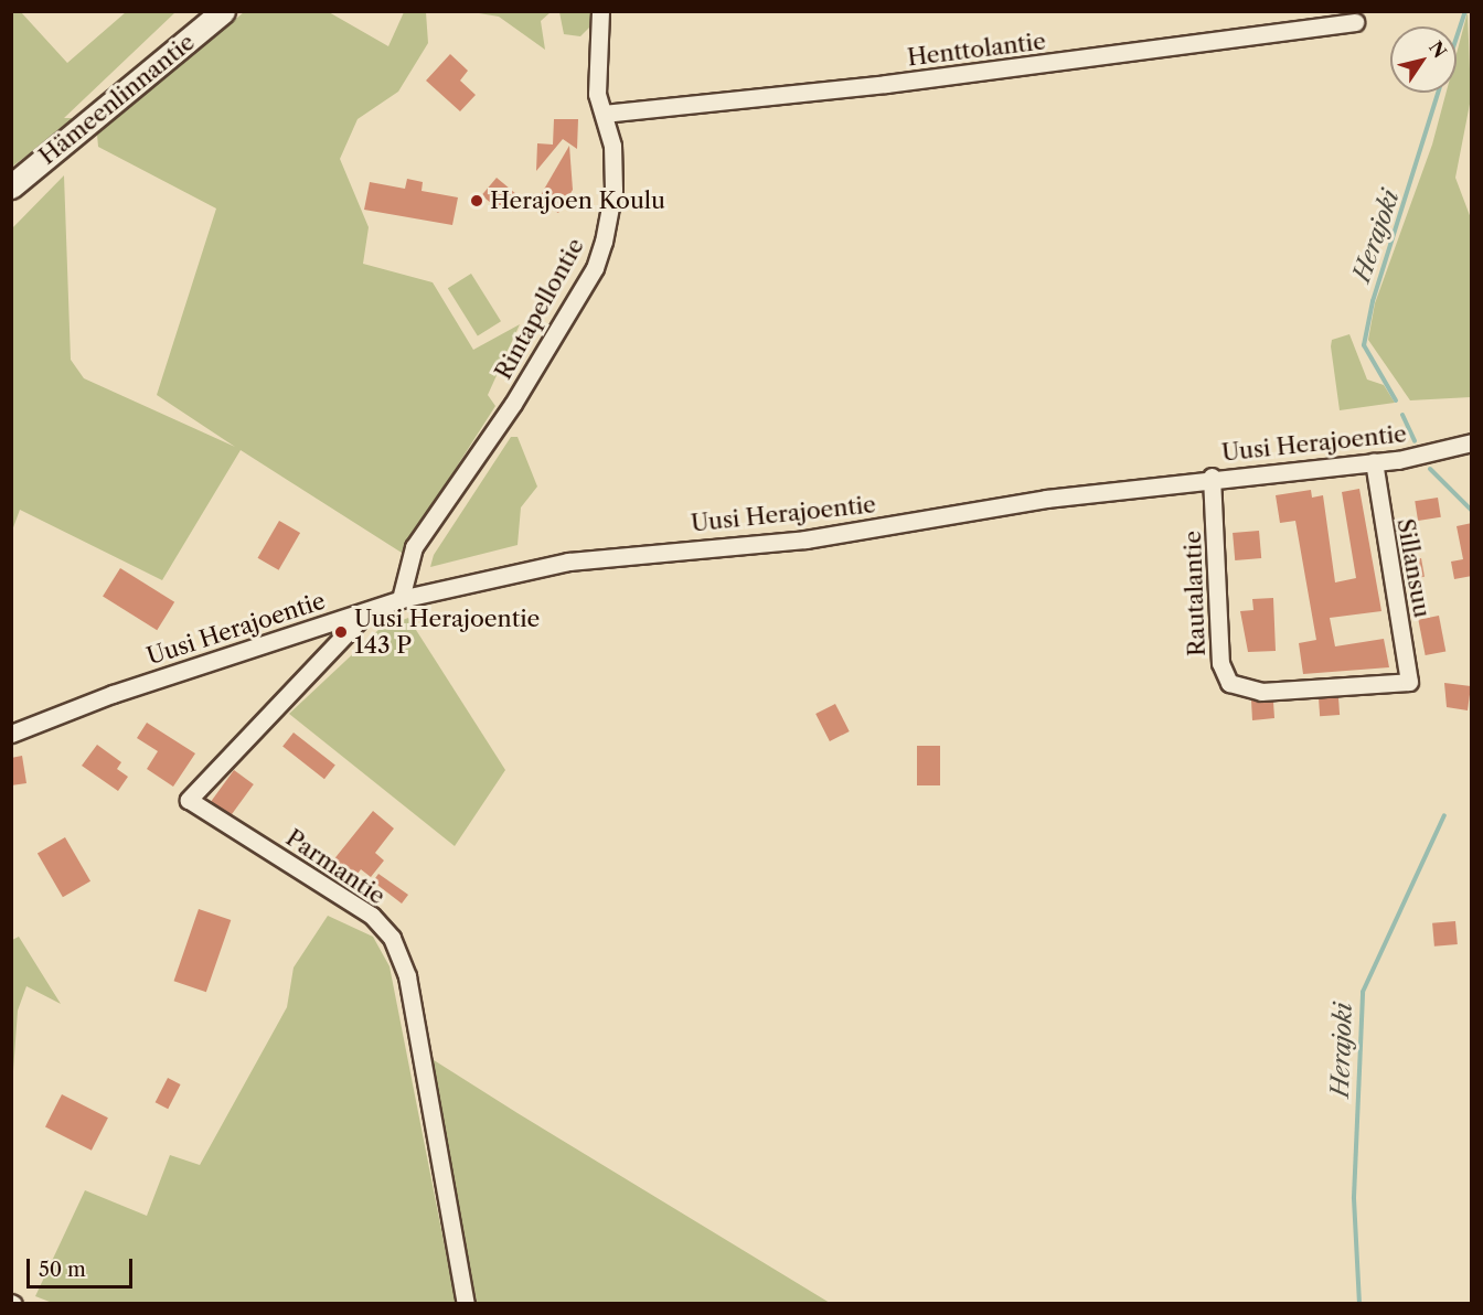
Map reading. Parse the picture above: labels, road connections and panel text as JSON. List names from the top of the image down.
{
  "streets": {
    "main road": ["Hämeenlinnantie"],
    "street": [
      "Henttolantie",
      "Rintapellontie",
      "Uusi Herajoentie",
      "Sillansuu",
      "Rautalantie",
      "Parmantie"
    ]
  },
  "crossings": [
    ["Henttolantie", "Rintapellontie"],
    ["Rintapellontie", "Uusi Herajoentie"],
    ["Uusi Herajoentie", "Sillansuu"],
    ["Uusi Herajoentie", "Rautalantie"],
    ["Uusi Herajoentie", "Parmantie"],
    ["Sillansuu", "Rautalantie"]
  ],
  "water": ["Herajoki"],
  "places": ["Herajoen Koulu", "Uusi Herajoentie 143 P"],
  "scale_bar": "50 m",
  "north": "top right"
}
